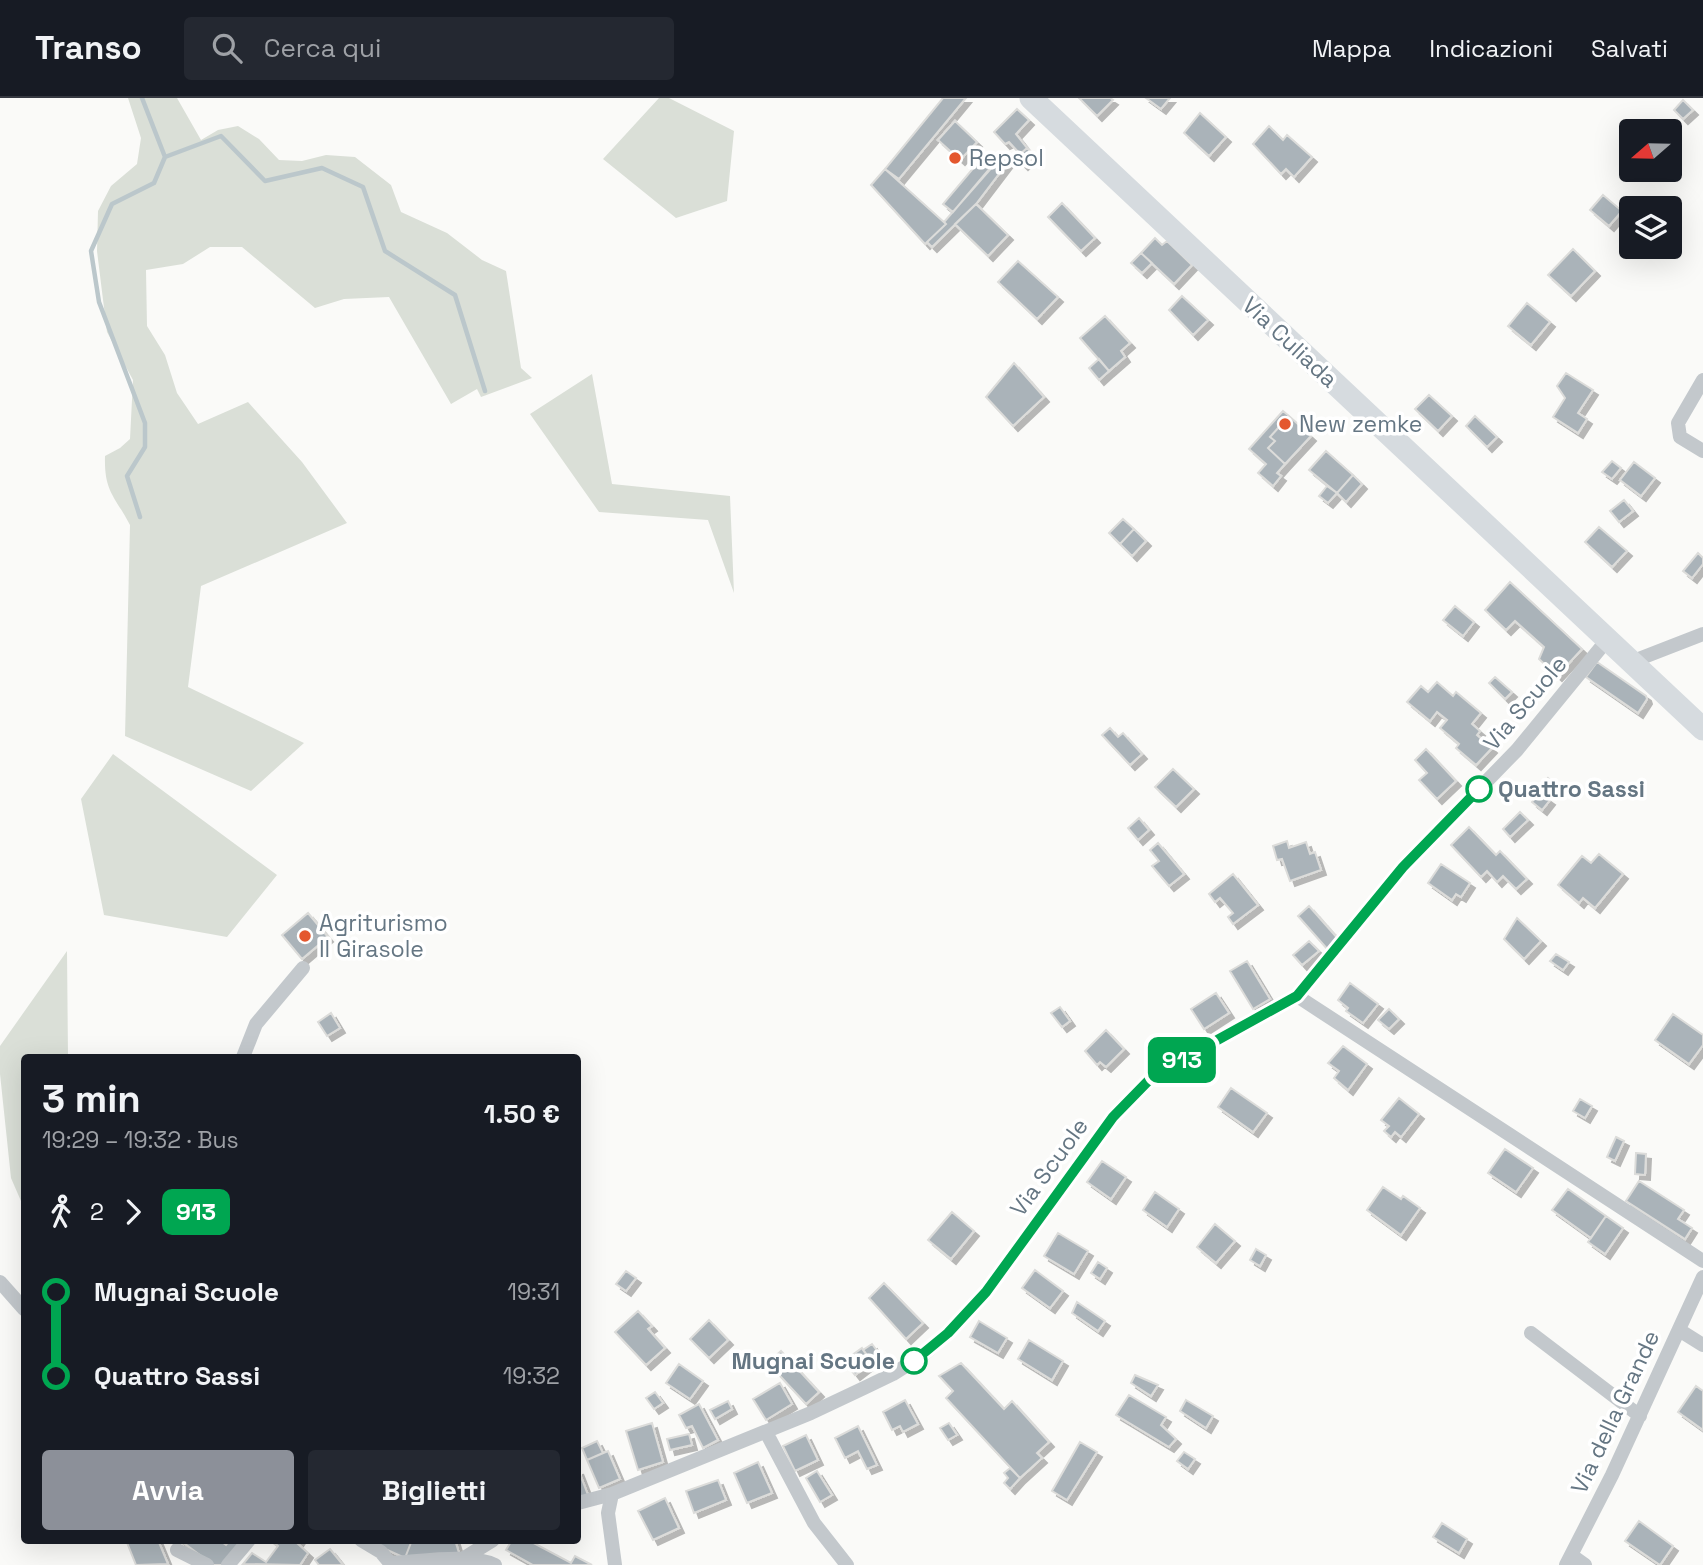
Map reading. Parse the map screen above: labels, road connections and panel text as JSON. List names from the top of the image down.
{
  "streets": {
    "main road": ["Via Culiada"],
    "street": ["Via Scuole", "Via della Grande"]
  },
  "crossings": [
    ["Via Culiada", "Via Scuole"]
  ],
  "places": [
    "Repsol",
    "New zemke",
    "Quattro Sassi",
    "Agriturismo Il Girasole",
    "Mugnai Scuole"
  ],
  "lines": ["bus line 913"],
  "north": "left",
  "page": {
    "header": "Transo",
    "search": "Cerca qui",
    "nav": ["Mappa", "Indicazioni", "Salvati"],
    "on_map": "913",
    "heading": ["3 min", "19:29 – 19:32 · Bus", "1.50 €"],
    "legs": ["2", "913"],
    "list": [
      {
        "name": "Mugnai Scuole",
        "value": "19:31"
      },
      {
        "name": "Quattro Sassi",
        "value": "19:32"
      }
    ],
    "buttons": ["Avvia", "Biglietti"]
  }
}
